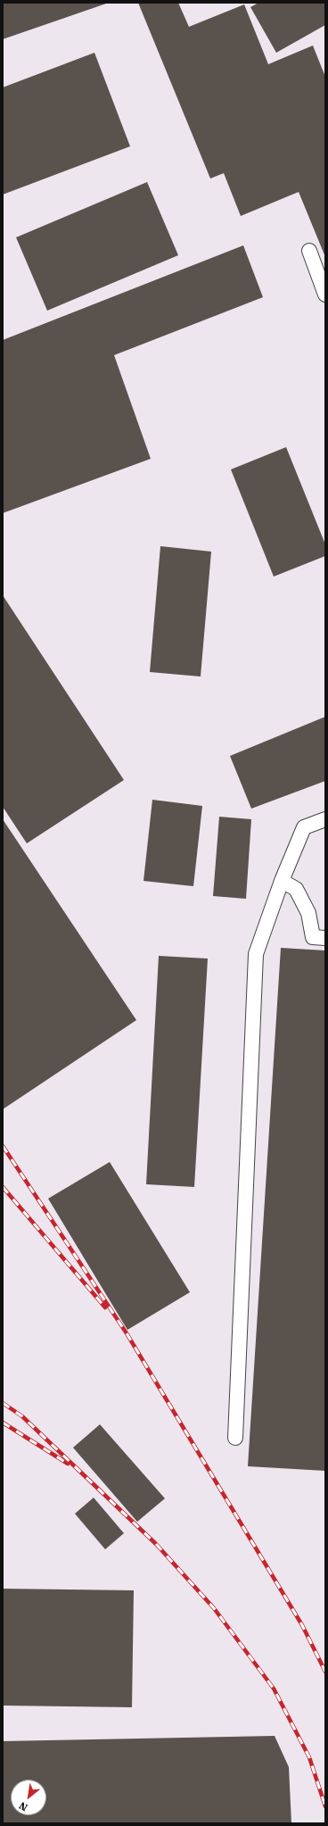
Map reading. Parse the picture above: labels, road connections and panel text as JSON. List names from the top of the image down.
{
  "north": "bottom left"
}
